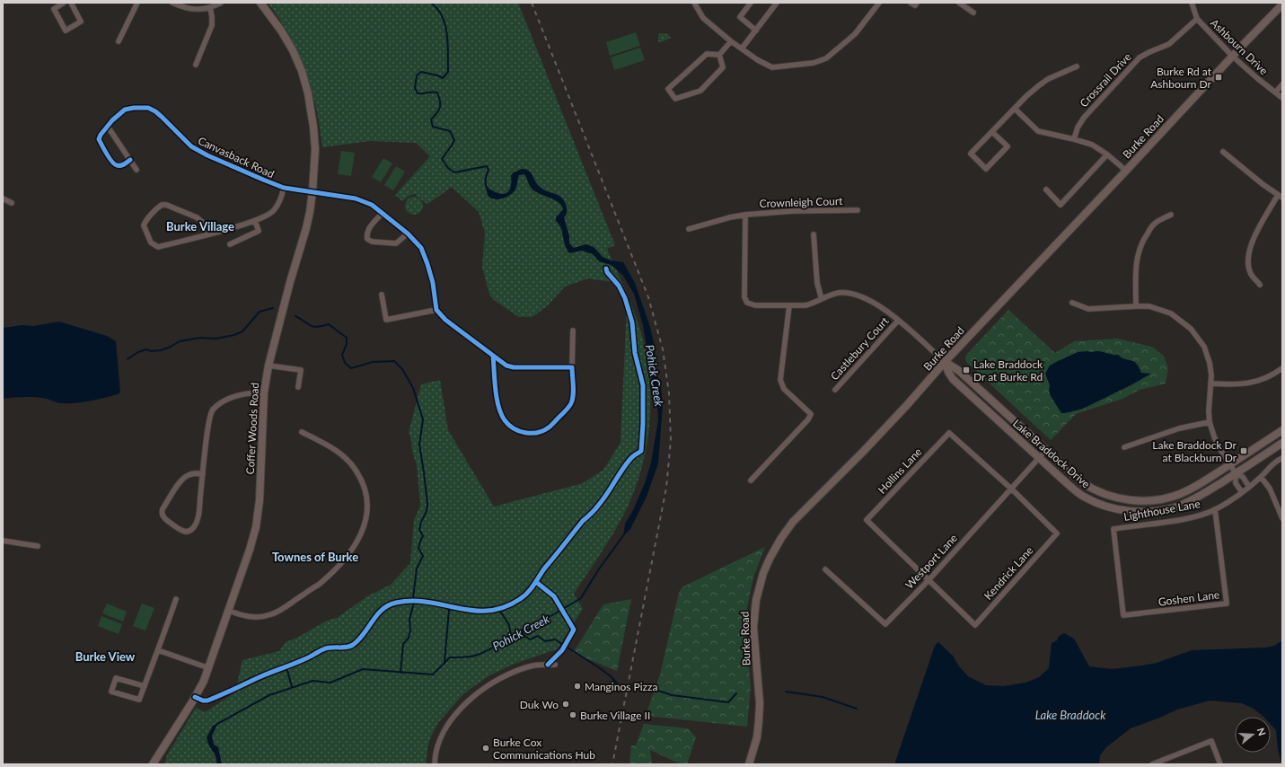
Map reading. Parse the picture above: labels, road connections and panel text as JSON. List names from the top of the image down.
{
  "streets": {
    "street": [
      "Ashbourn Drive",
      "Crossrail Drive",
      "Burke Road",
      "Canvasback Road",
      "Crownleigh Court",
      "Castlebury Court",
      "Coffer Woods Road",
      "Lake Braddock Drive",
      "Hollins Lane",
      "Lighthouse Lane",
      "Westport Lane",
      "Kendrick Lane",
      "Goshen Lane"
    ]
  },
  "crossings": [
    ["Ashbourn Drive", "Crossrail Drive"],
    ["Ashbourn Drive", "Burke Road"],
    ["Burke Road", "Lake Braddock Drive"],
    ["Canvasback Road", "Coffer Woods Road"],
    ["Crownleigh Court", "Lake Braddock Drive"],
    ["Castlebury Court", "Lake Braddock Drive"],
    ["Lake Braddock Drive", "Westport Lane"],
    ["Hollins Lane", "Westport Lane"],
    ["Hollins Lane", "Kendrick Lane"],
    ["Lighthouse Lane", "Goshen Lane"],
    ["Westport Lane", "Kendrick Lane"]
  ],
  "districts": ["Burke Village", "Townes of Burke", "Burke View"],
  "water": ["Pohick Creek", "Lake Braddock"],
  "places": {
    "transit": ["Burke Rd at Ashbourn Dr", "Lake Braddock Dr at Burke Rd", "Lake Braddock Dr at Blackburn Dr"],
    "other": [
      "Manginos Pizza",
      "Duk Wo",
      "Burke Village II",
      "Burke Cox Communications Hub"
    ]
  },
  "north": "right"
}
